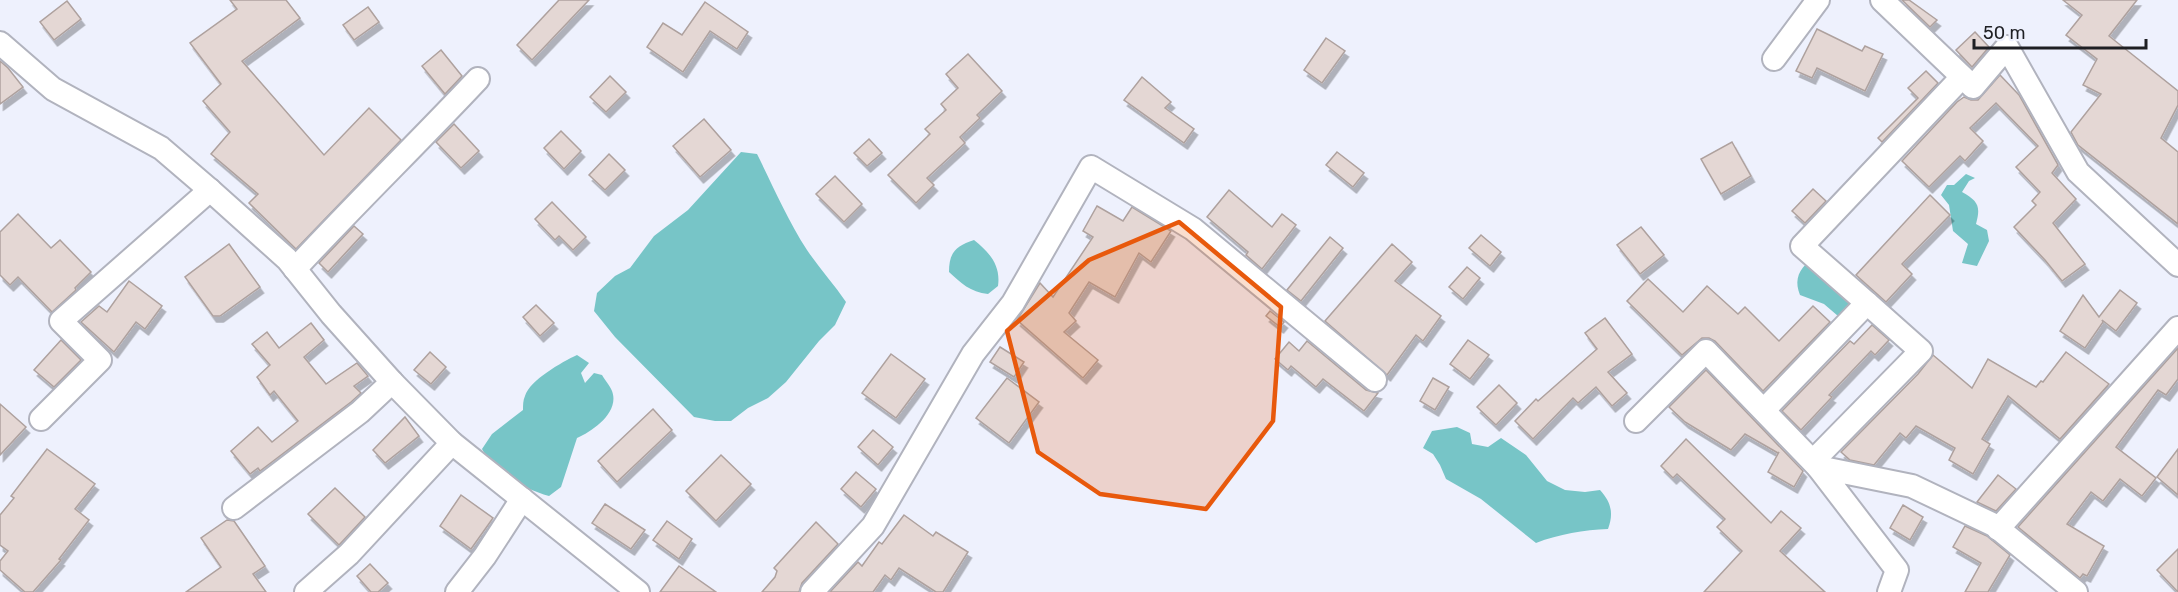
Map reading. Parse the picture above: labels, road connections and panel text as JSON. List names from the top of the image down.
{
  "scale_bar": "50 m"
}
